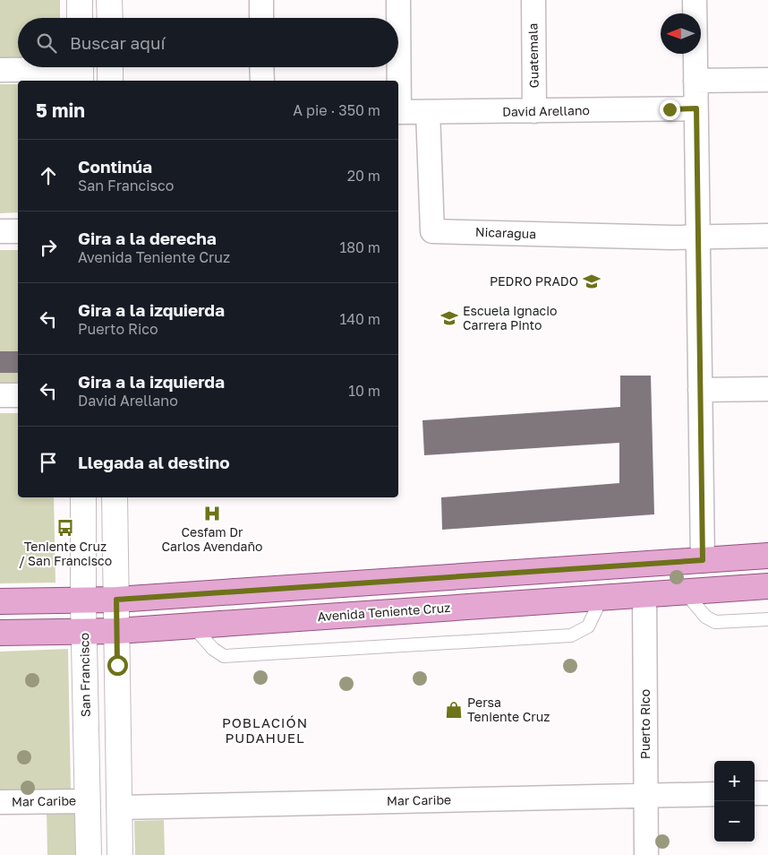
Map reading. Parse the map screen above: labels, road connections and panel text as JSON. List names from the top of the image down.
{
  "streets": {
    "main road": ["Avenida Teniente Cruz", "San Francisco"],
    "street": [
      "Guatemala",
      "David Arellano",
      "Nicaragua",
      "Puerto Rico",
      "Mar Caribe"
    ]
  },
  "crossings": [
    ["Guatemala", "David Arellano"],
    ["David Arellano", "Nicaragua"],
    ["Avenida Teniente Cruz", "San Francisco"],
    ["Avenida Teniente Cruz", "Puerto Rico"],
    ["San Francisco", "Mar Caribe"],
    ["Puerto Rico", "Mar Caribe"]
  ],
  "districts": ["POBLACIÓN PUDAHUEL"],
  "places": {
    "school or university": ["PEDRO PRADO", "Escuela Ignacio Carrera Pinto"],
    "hospital": ["Cesfam Dr Carlos Avendaño"],
    "bus stop": ["Teniente Cruz / San Francisco"],
    "shop": ["Persa Teniente Cruz"]
  },
  "north": "left",
  "page": {
    "search": "Buscar aquí",
    "heading": ["5 min", "A pie · 350 m"],
    "list": [
      ["Continúa", "San Francisco", "20 m"],
      ["Gira a la derecha", "Avenida Teniente Cruz", "180 m"],
      ["Gira a la izquierda", "Puerto Rico", "140 m"],
      ["Gira a la izquierda", "David Arellano", "10 m"],
      "Llegada al destino"
    ],
    "map_buttons": ["+", "−"]
  }
}
